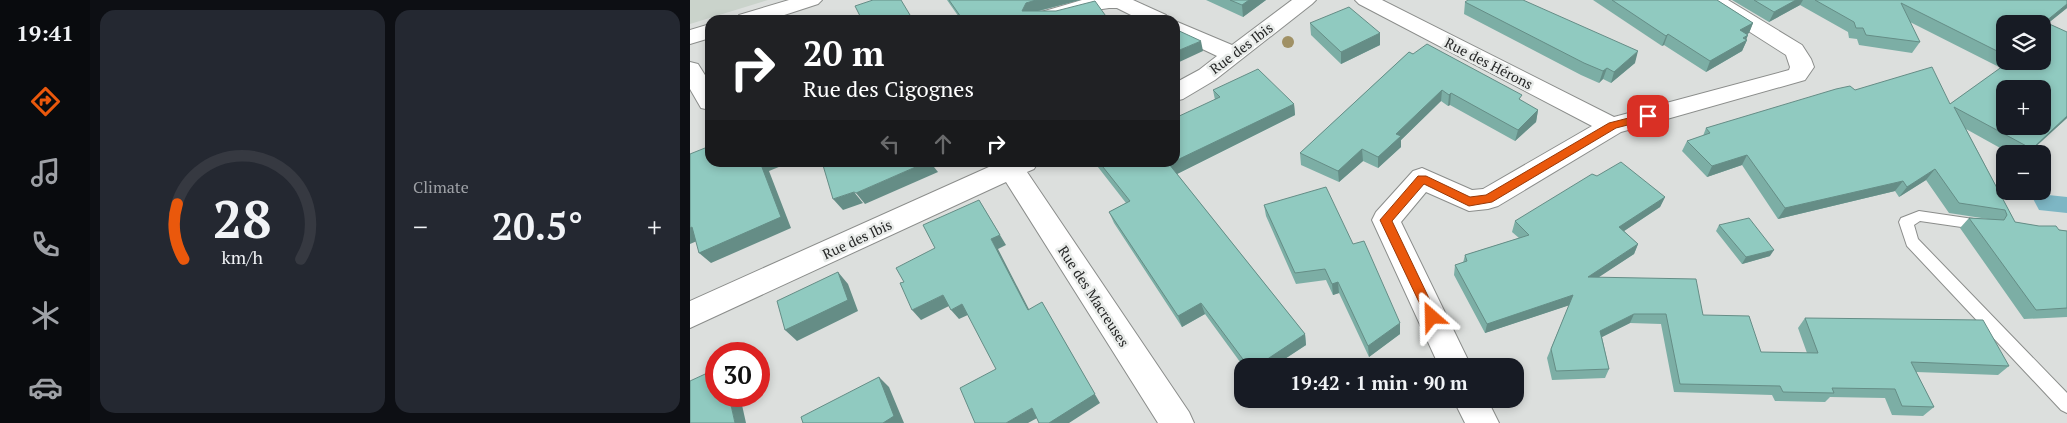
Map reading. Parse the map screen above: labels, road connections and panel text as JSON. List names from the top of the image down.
{
  "streets": {
    "street": ["Rue des Ibis", "Rue des Hérons", "Rue des Macreuses"]
  },
  "page": {
    "tabs": "19:41",
    "tile": "Climate",
    "map_buttons": ["+", "−"],
    "turn": ["20 m", "Rue des Cigognes"],
    "heat": ["−", "20.5°", "+"],
    "limit": "30",
    "trip": "19:42 · 1 min · 90 m",
    "gauge": ["28", "km/h"]
  }
}
